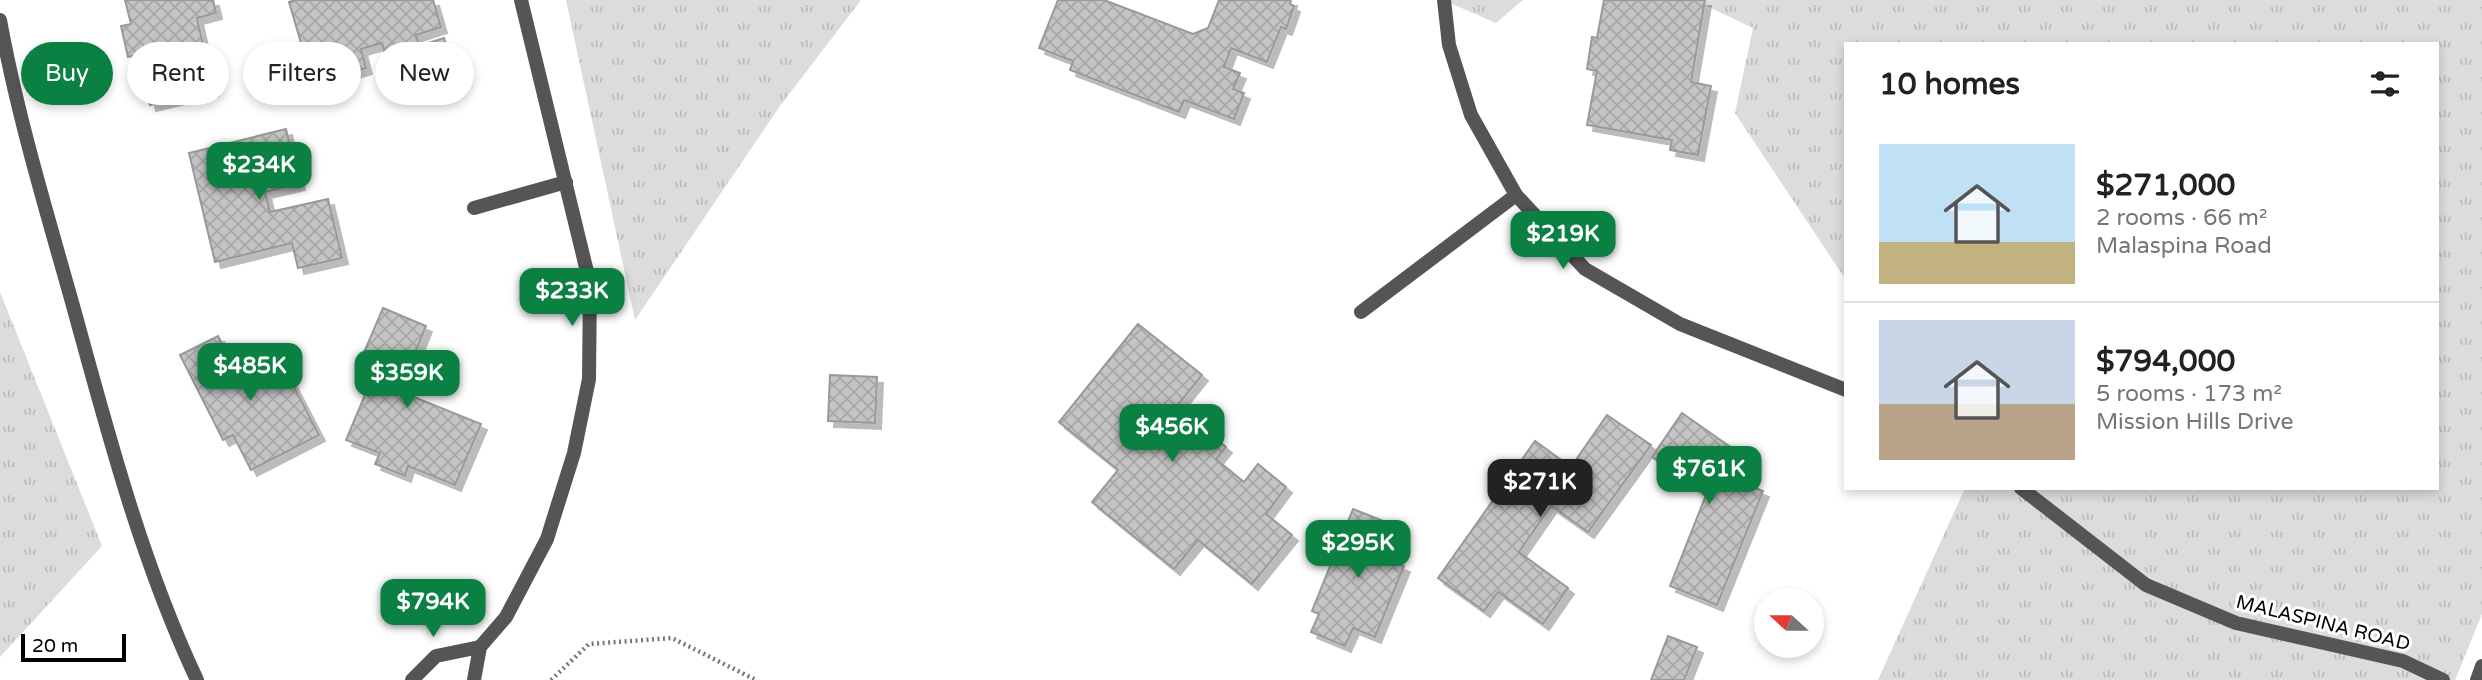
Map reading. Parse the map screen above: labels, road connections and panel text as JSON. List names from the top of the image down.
{
  "streets": {
    "street": ["MALASPINA ROAD"]
  },
  "scale_bar": "20 m",
  "north": "left",
  "page": {
    "chip": [
      "Buy",
      "Rent",
      "Filters",
      "New"
    ],
    "heading": "10 homes",
    "list": [
      {
        "name": "$271,000",
        "note": "2 rooms · 66 m² · Malaspina Road"
      },
      {
        "name": "$794,000",
        "note": "5 rooms · 173 m² · Mission Hills Drive"
      }
    ],
    "price": [
      "$234K",
      "$219K",
      "$233K",
      "$485K",
      "$359K",
      "$456K",
      "$761K",
      "$271K",
      "$295K",
      "$794K"
    ],
    "scale": "20 m"
  }
}
